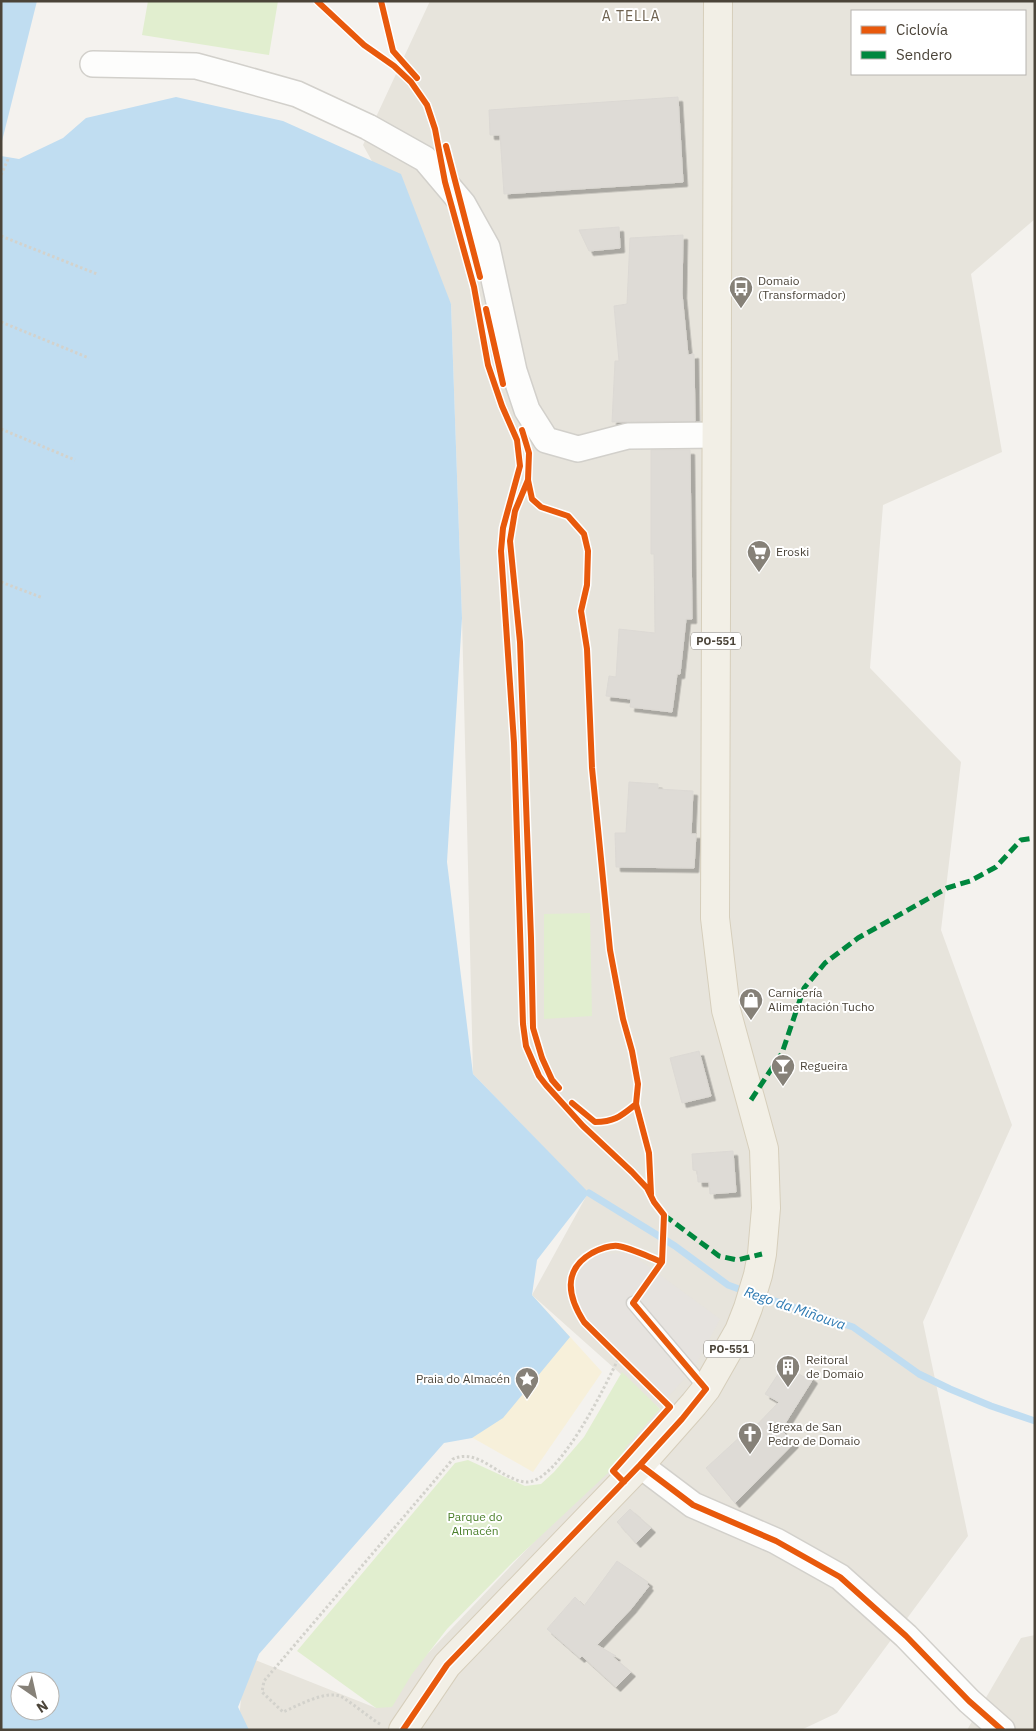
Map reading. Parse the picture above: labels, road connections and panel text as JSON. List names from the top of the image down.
{
  "streets": {
    "main road": ["PO-551"]
  },
  "districts": ["A TELLA"],
  "water": ["Rego da Miñouva"],
  "parks": ["Parque do Almacén"],
  "places": {
    "bus stop": ["Domaio (Transformador)"],
    "supermarket": ["Eroski"],
    "shop": ["Carnicería Alimentación Tucho"],
    "bar": ["Regueira"],
    "building": ["Reitoral de Domaio"],
    "place": ["Praia do Almacén"],
    "church": ["Igrexa de San Pedro de Domaio"]
  },
  "legend": ["Ciclovía", "Sendero"],
  "north": "bottom right"
}
